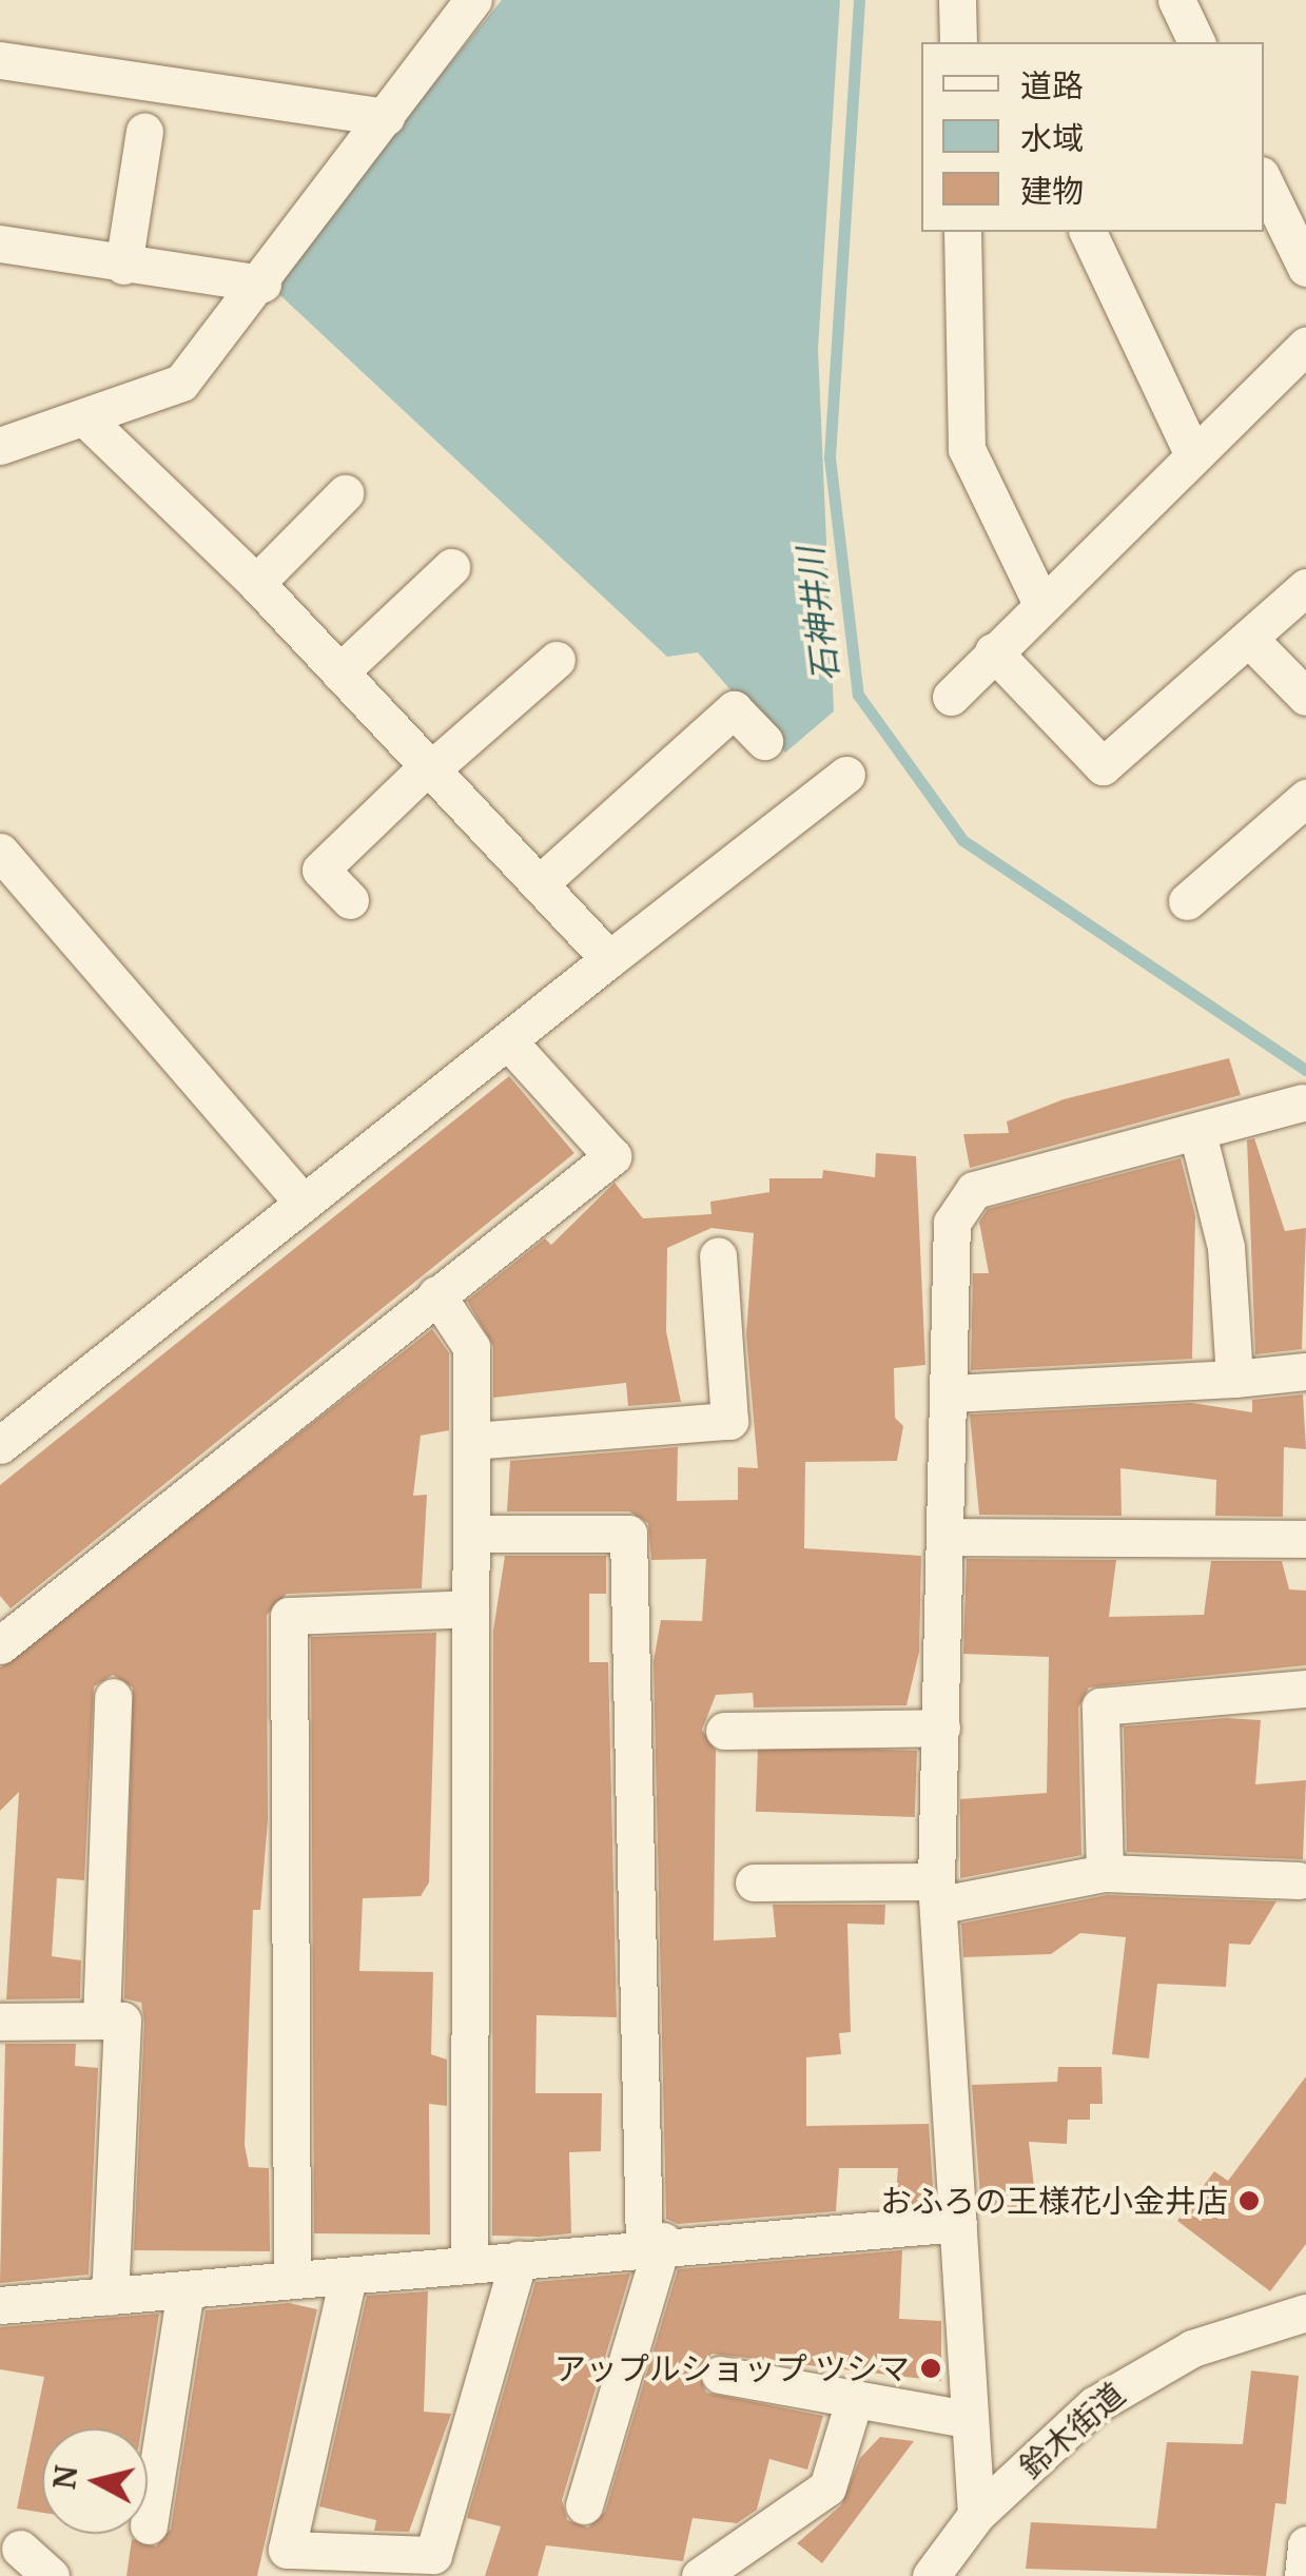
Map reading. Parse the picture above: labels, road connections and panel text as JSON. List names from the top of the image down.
{
  "streets": {
    "street": ["鈴木街道"]
  },
  "water": ["石神井川"],
  "places": ["おふろの王様花小金井店", "アップルショップ ツシマ"],
  "legend": ["道路", "水域", "建物"],
  "north": "left"
}
